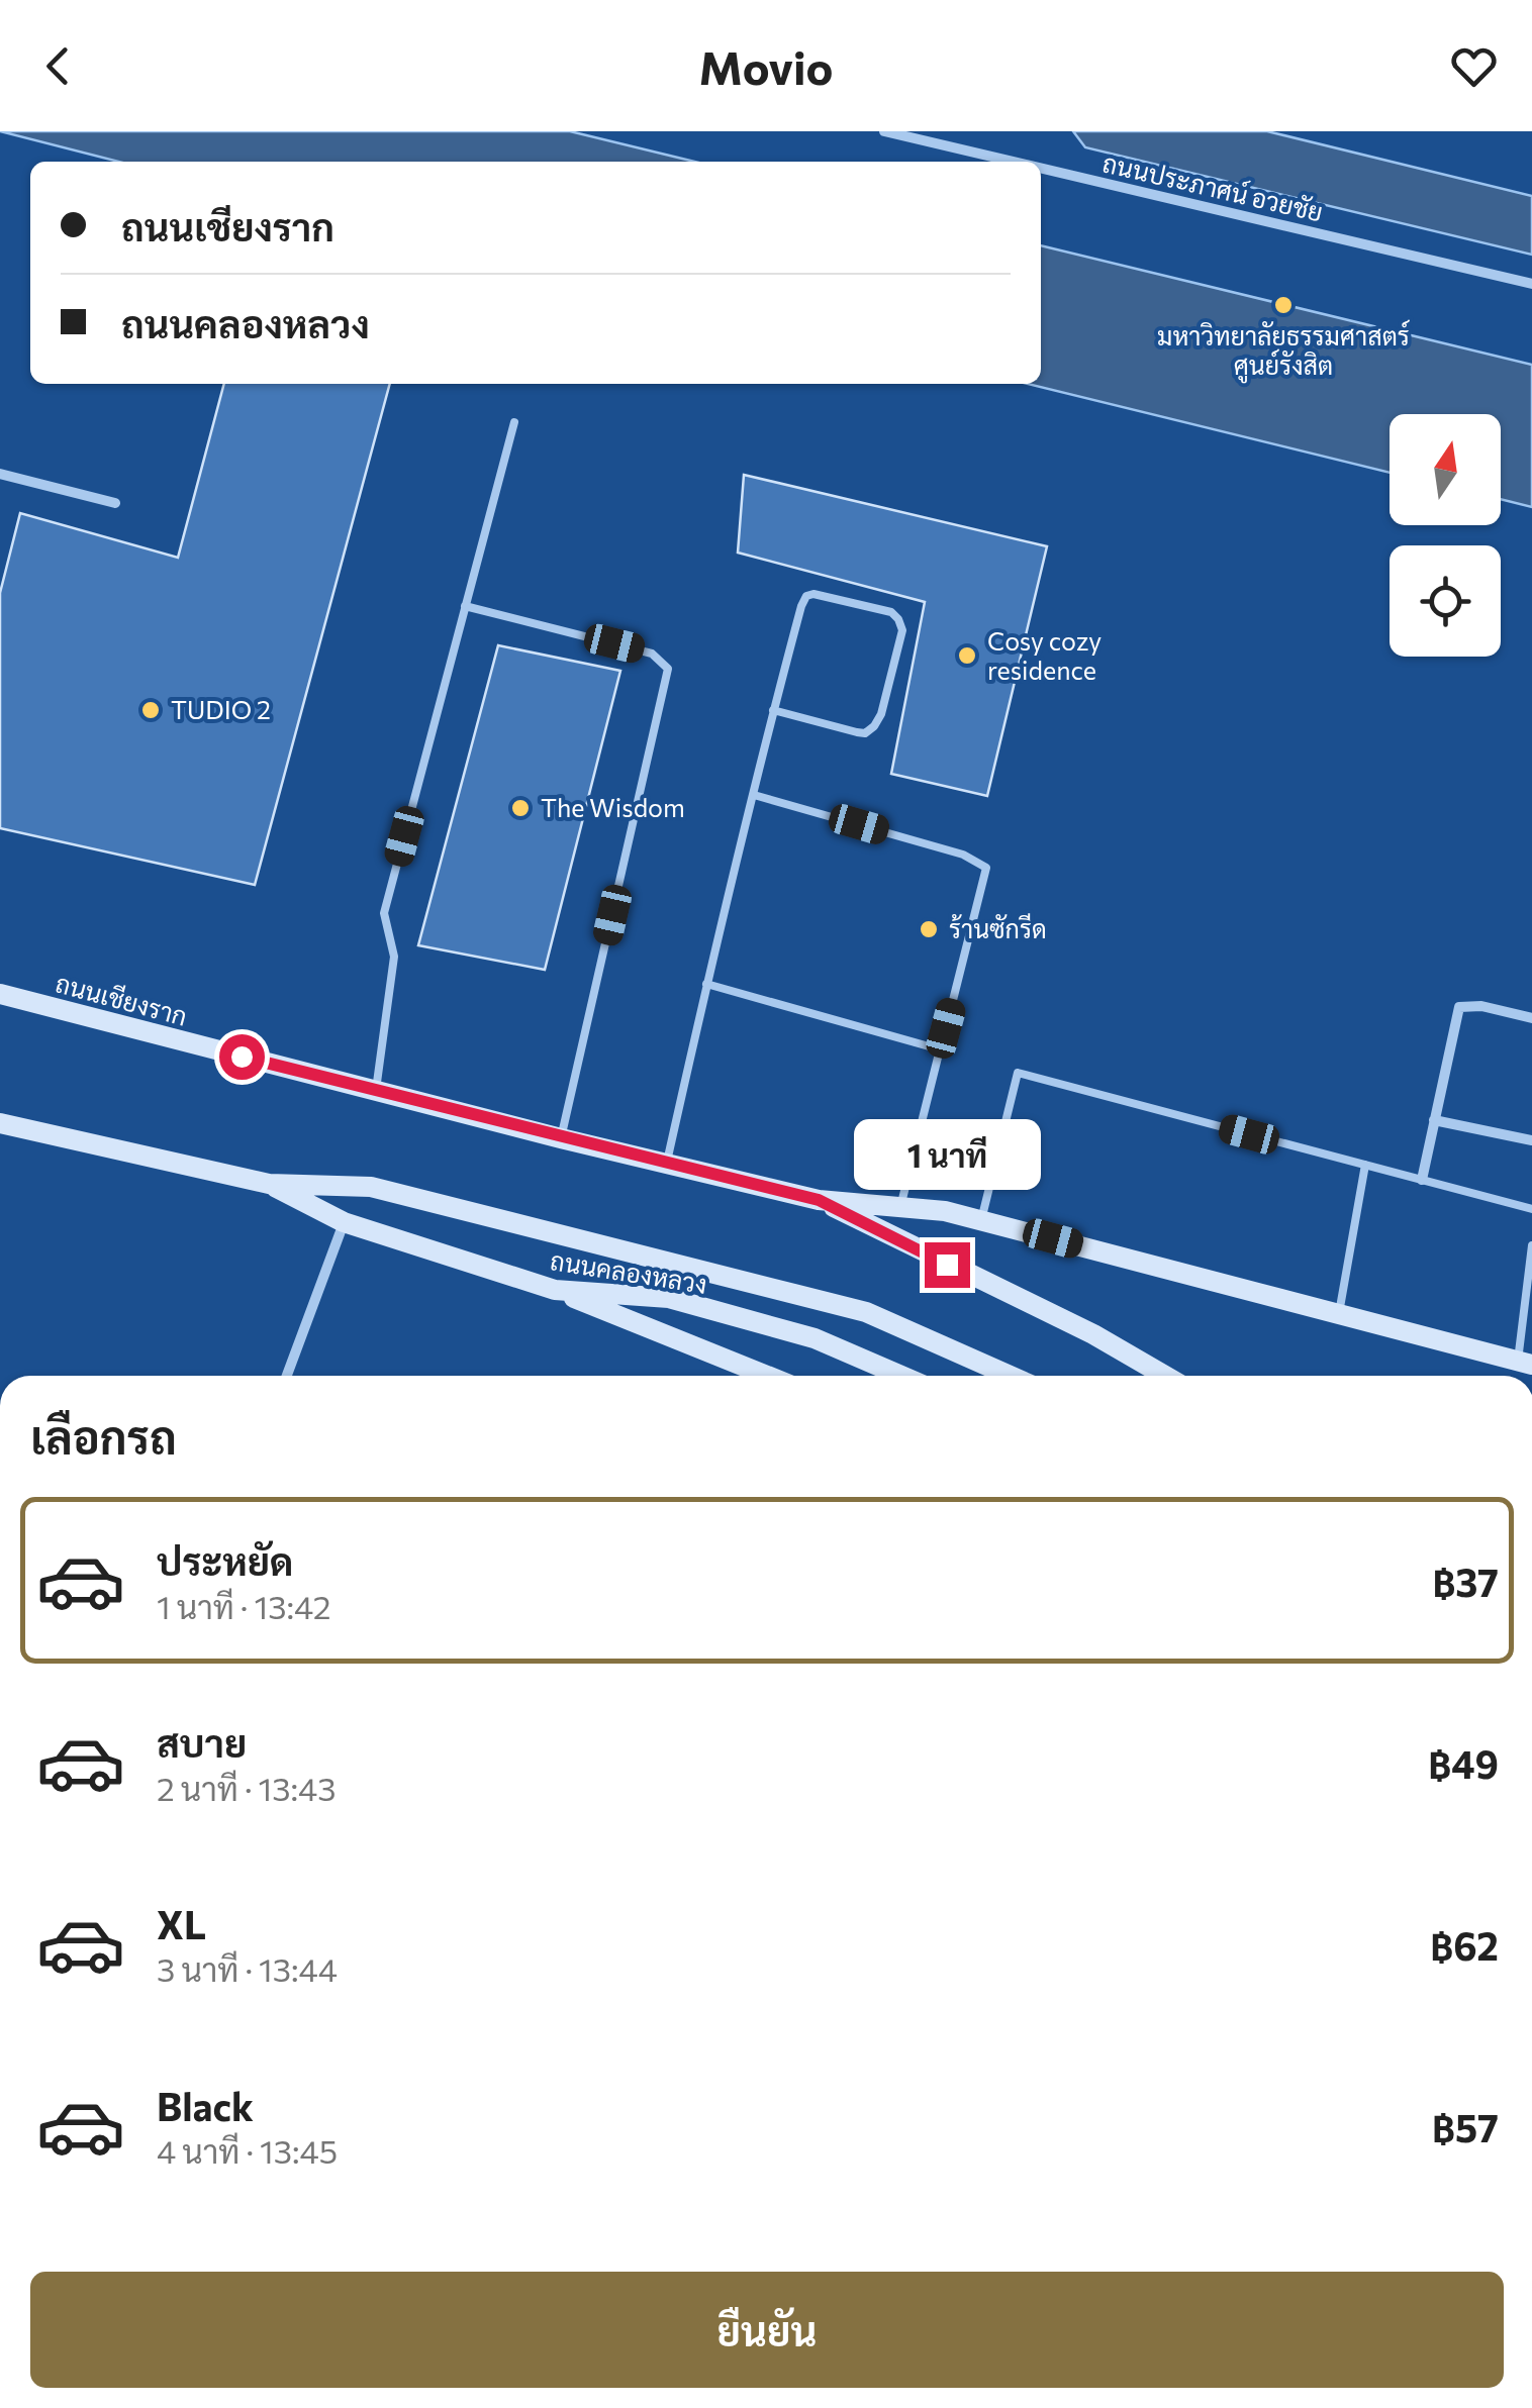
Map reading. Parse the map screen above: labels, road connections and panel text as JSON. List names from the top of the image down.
{
  "streets": {
    "main road": ["ถนนเชียงราก", "ถนนคลองหลวง"],
    "street": ["ถนนประภาศน์ อวยชัย"]
  },
  "places": [
    "มหาวิทยาลัยธรรมศาสตร์ ศูนย์รังสิต",
    "Cosy cozy residence",
    "TUDIO 2",
    "The Wisdom",
    "ร้านซักรีด"
  ],
  "north": "top",
  "page": {
    "header": "Movio",
    "banner": ["ถนนเชียงราก", "ถนนคลองหลวง"],
    "bubble": "1 นาที",
    "heading": "เลือกรถ",
    "list": [
      {
        "name": "ประหยัด",
        "note": "1 นาที · 13:42",
        "value": "฿37"
      },
      {
        "name": "สบาย",
        "note": "2 นาที · 13:43",
        "value": "฿49"
      },
      {
        "name": "XL",
        "note": "3 นาที · 13:44",
        "value": "฿62"
      },
      {
        "name": "Black",
        "note": "4 นาที · 13:45",
        "value": "฿57"
      }
    ],
    "buttons": "ยืนยัน"
  }
}
